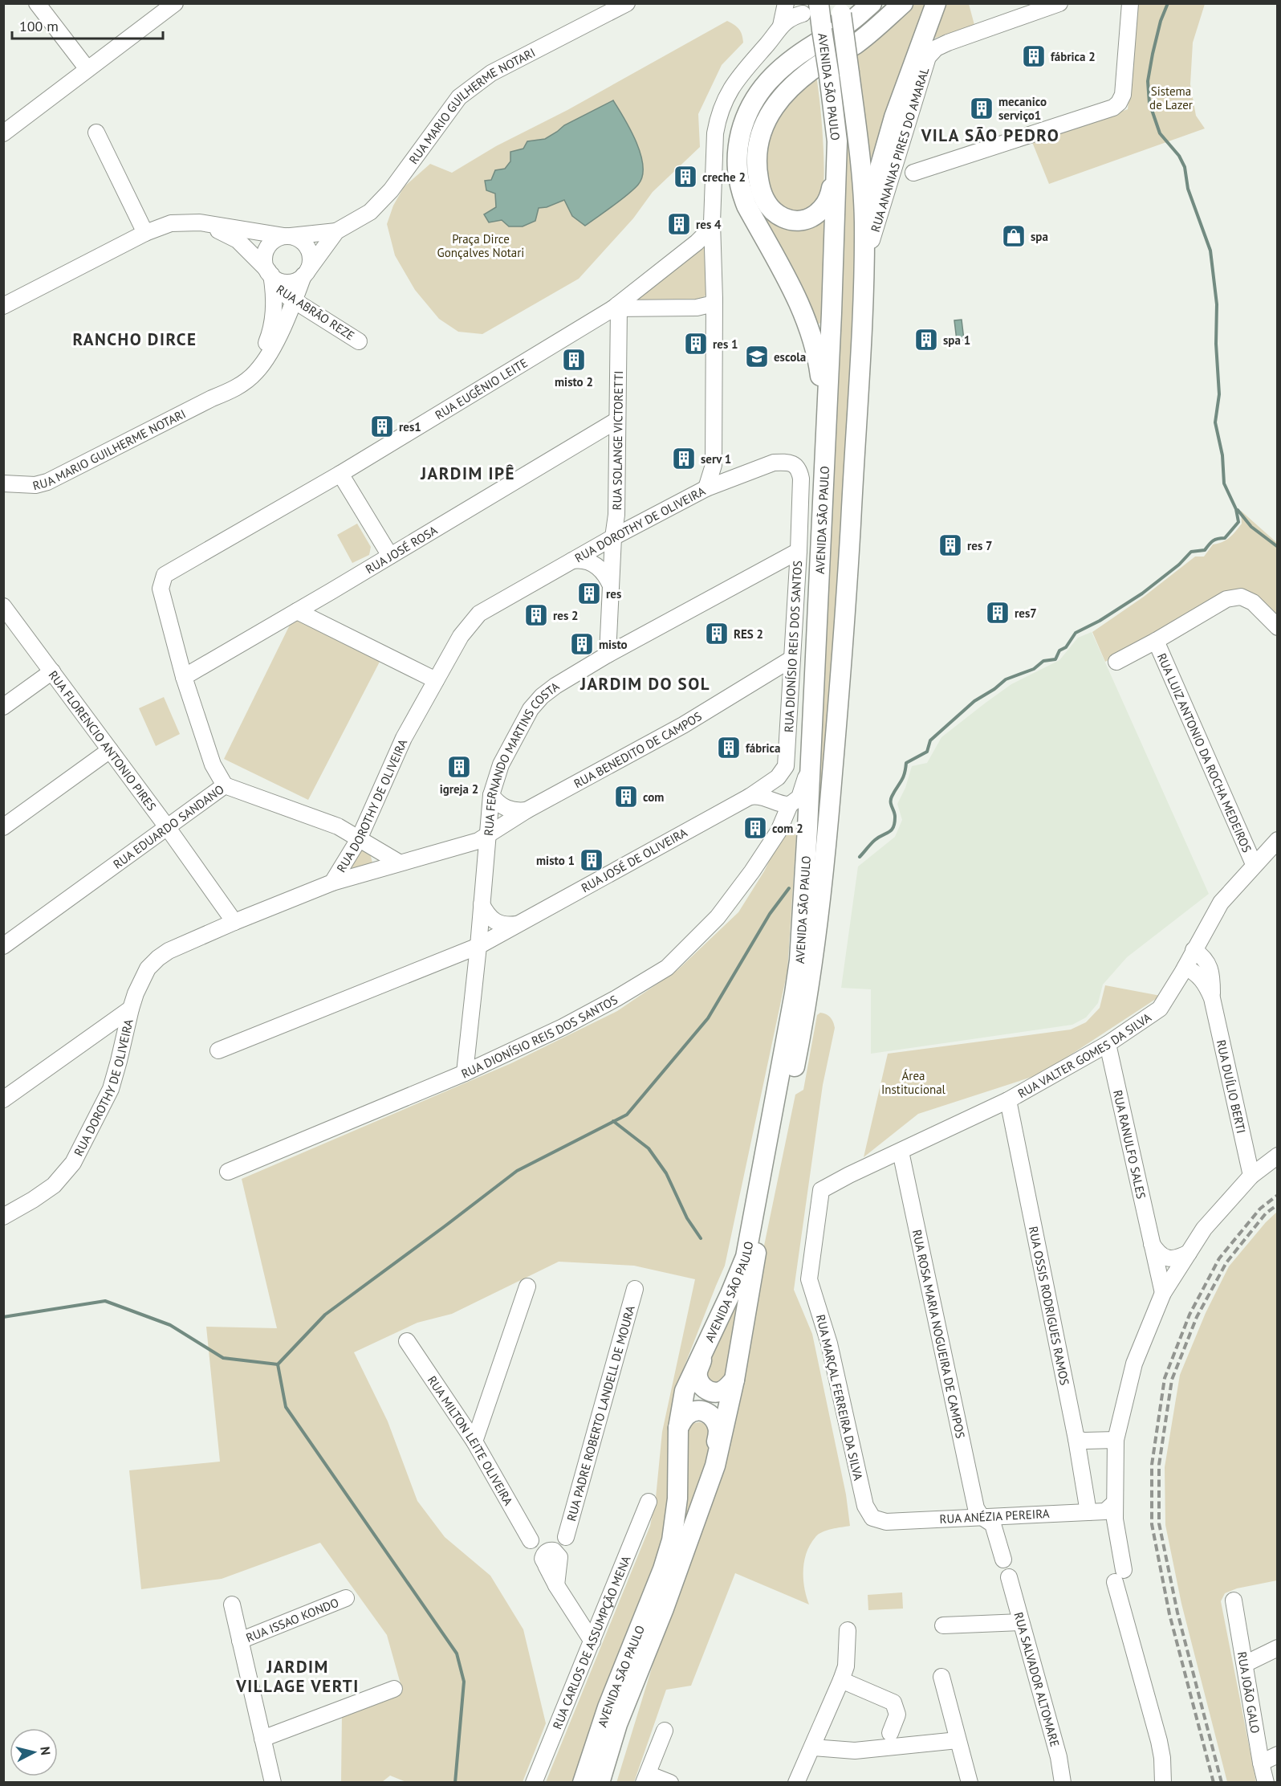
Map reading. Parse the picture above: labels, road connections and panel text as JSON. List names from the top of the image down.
{
  "streets": {
    "main road": ["AVENIDA SÃO PAULO"],
    "street": [
      "RUA MARIO GUILHERME NOTARI",
      "RUA ANANIAS PIRES DO AMARAL",
      "RUA ABRÃO REZE",
      "RUA EUGÊNIO LEITE",
      "RUA SOLANGE VICTORETTI",
      "RUA DOROTHY DE OLIVEIRA",
      "RUA JOSÉ ROSA",
      "RUA DIONÍSIO REIS DOS SANTOS",
      "RUA FLORENCIO ANTONIO PIRES",
      "RUA BENEDITO DE CAMPOS",
      "RUA LUIZ ANTONIO DA ROCHA MEDEIROS",
      "RUA FERNANDO MARTINS COSTA",
      "RUA EDUARDO SANDANO",
      "RUA JOSÉ DE OLIVEIRA",
      "RUA VALTER GOMES DA SILVA",
      "RUA DUÍLIO BERTI",
      "RUA RANULFO SALES",
      "RUA OSSIS RODRIGUES RAMOS",
      "RUA ROSA MARIA NOGUEIRA DE CAMPOS",
      "RUA MARÇAL FERREIRA DA SILVA",
      "RUA PADRE ROBERTO LANDELL DE MOURA",
      "RUA MILTON LEITE OLIVEIRA",
      "RUA ANÉZIA PEREIRA",
      "RUA ISSAO KONDO",
      "RUA CARLOS DE ASSUMPÇÃO MENA",
      "RUA SALVADOR ALTOMARE",
      "RUA JOÃO GALO"
    ]
  },
  "crossings": [
    ["AVENIDA SÃO PAULO", "RUA ANANIAS PIRES DO AMARAL"],
    ["AVENIDA SÃO PAULO", "RUA DIONÍSIO REIS DOS SANTOS"],
    ["RUA MARIO GUILHERME NOTARI", "RUA ABRÃO REZE"],
    ["RUA EUGÊNIO LEITE", "RUA SOLANGE VICTORETTI"],
    ["RUA EUGÊNIO LEITE", "RUA JOSÉ ROSA"],
    ["RUA SOLANGE VICTORETTI", "RUA DOROTHY DE OLIVEIRA"],
    ["RUA SOLANGE VICTORETTI", "RUA JOSÉ ROSA"],
    ["RUA SOLANGE VICTORETTI", "RUA FERNANDO MARTINS COSTA"],
    ["RUA DOROTHY DE OLIVEIRA", "RUA DIONÍSIO REIS DOS SANTOS"],
    ["RUA DOROTHY DE OLIVEIRA", "RUA FLORENCIO ANTONIO PIRES"],
    ["RUA DOROTHY DE OLIVEIRA", "RUA BENEDITO DE CAMPOS"],
    ["RUA DOROTHY DE OLIVEIRA", "RUA EDUARDO SANDANO"],
    ["RUA DIONÍSIO REIS DOS SANTOS", "RUA BENEDITO DE CAMPOS"],
    ["RUA DIONÍSIO REIS DOS SANTOS", "RUA FERNANDO MARTINS COSTA"],
    ["RUA DIONÍSIO REIS DOS SANTOS", "RUA JOSÉ DE OLIVEIRA"],
    ["RUA FLORENCIO ANTONIO PIRES", "RUA EDUARDO SANDANO"],
    ["RUA BENEDITO DE CAMPOS", "RUA FERNANDO MARTINS COSTA"],
    ["RUA BENEDITO DE CAMPOS", "RUA EDUARDO SANDANO"],
    ["RUA LUIZ ANTONIO DA ROCHA MEDEIROS", "RUA VALTER GOMES DA SILVA"],
    ["RUA FERNANDO MARTINS COSTA", "RUA JOSÉ DE OLIVEIRA"],
    ["RUA VALTER GOMES DA SILVA", "RUA DUÍLIO BERTI"],
    ["RUA VALTER GOMES DA SILVA", "RUA RANULFO SALES"],
    ["RUA VALTER GOMES DA SILVA", "RUA OSSIS RODRIGUES RAMOS"],
    ["RUA VALTER GOMES DA SILVA", "RUA ROSA MARIA NOGUEIRA DE CAMPOS"],
    ["RUA VALTER GOMES DA SILVA", "RUA MARÇAL FERREIRA DA SILVA"],
    ["RUA OSSIS RODRIGUES RAMOS", "RUA ANÉZIA PEREIRA"],
    ["RUA ROSA MARIA NOGUEIRA DE CAMPOS", "RUA ANÉZIA PEREIRA"],
    ["RUA MARÇAL FERREIRA DA SILVA", "RUA ANÉZIA PEREIRA"],
    ["RUA PADRE ROBERTO LANDELL DE MOURA", "RUA MILTON LEITE OLIVEIRA"],
    ["RUA PADRE ROBERTO LANDELL DE MOURA", "RUA CARLOS DE ASSUMPÇÃO MENA"]
  ],
  "districts": [
    "VILA SÃO PEDRO",
    "RANCHO DIRCE",
    "JARDIM IPÊ",
    "JARDIM DO SOL",
    "JARDIM VILLAGE VERTI"
  ],
  "parks": ["Sistema de Lazer", "Praça Dirce Gonçalves Notari", "Área Institucional"],
  "places": {
    "building": [
      "fábrica 2",
      "mecanico serviço1",
      "creche 2",
      "res 4",
      "spa 1",
      "res 1",
      "misto 2",
      "res1",
      "serv 1",
      "res 7",
      "res",
      "res7",
      "res 2",
      "RES 2",
      "misto",
      "fábrica",
      "igreja 2",
      "com",
      "com 2",
      "misto 1"
    ],
    "shop": ["spa"],
    "school or university": ["escola"]
  },
  "scale_bar": "100 m",
  "north": "right"
}
